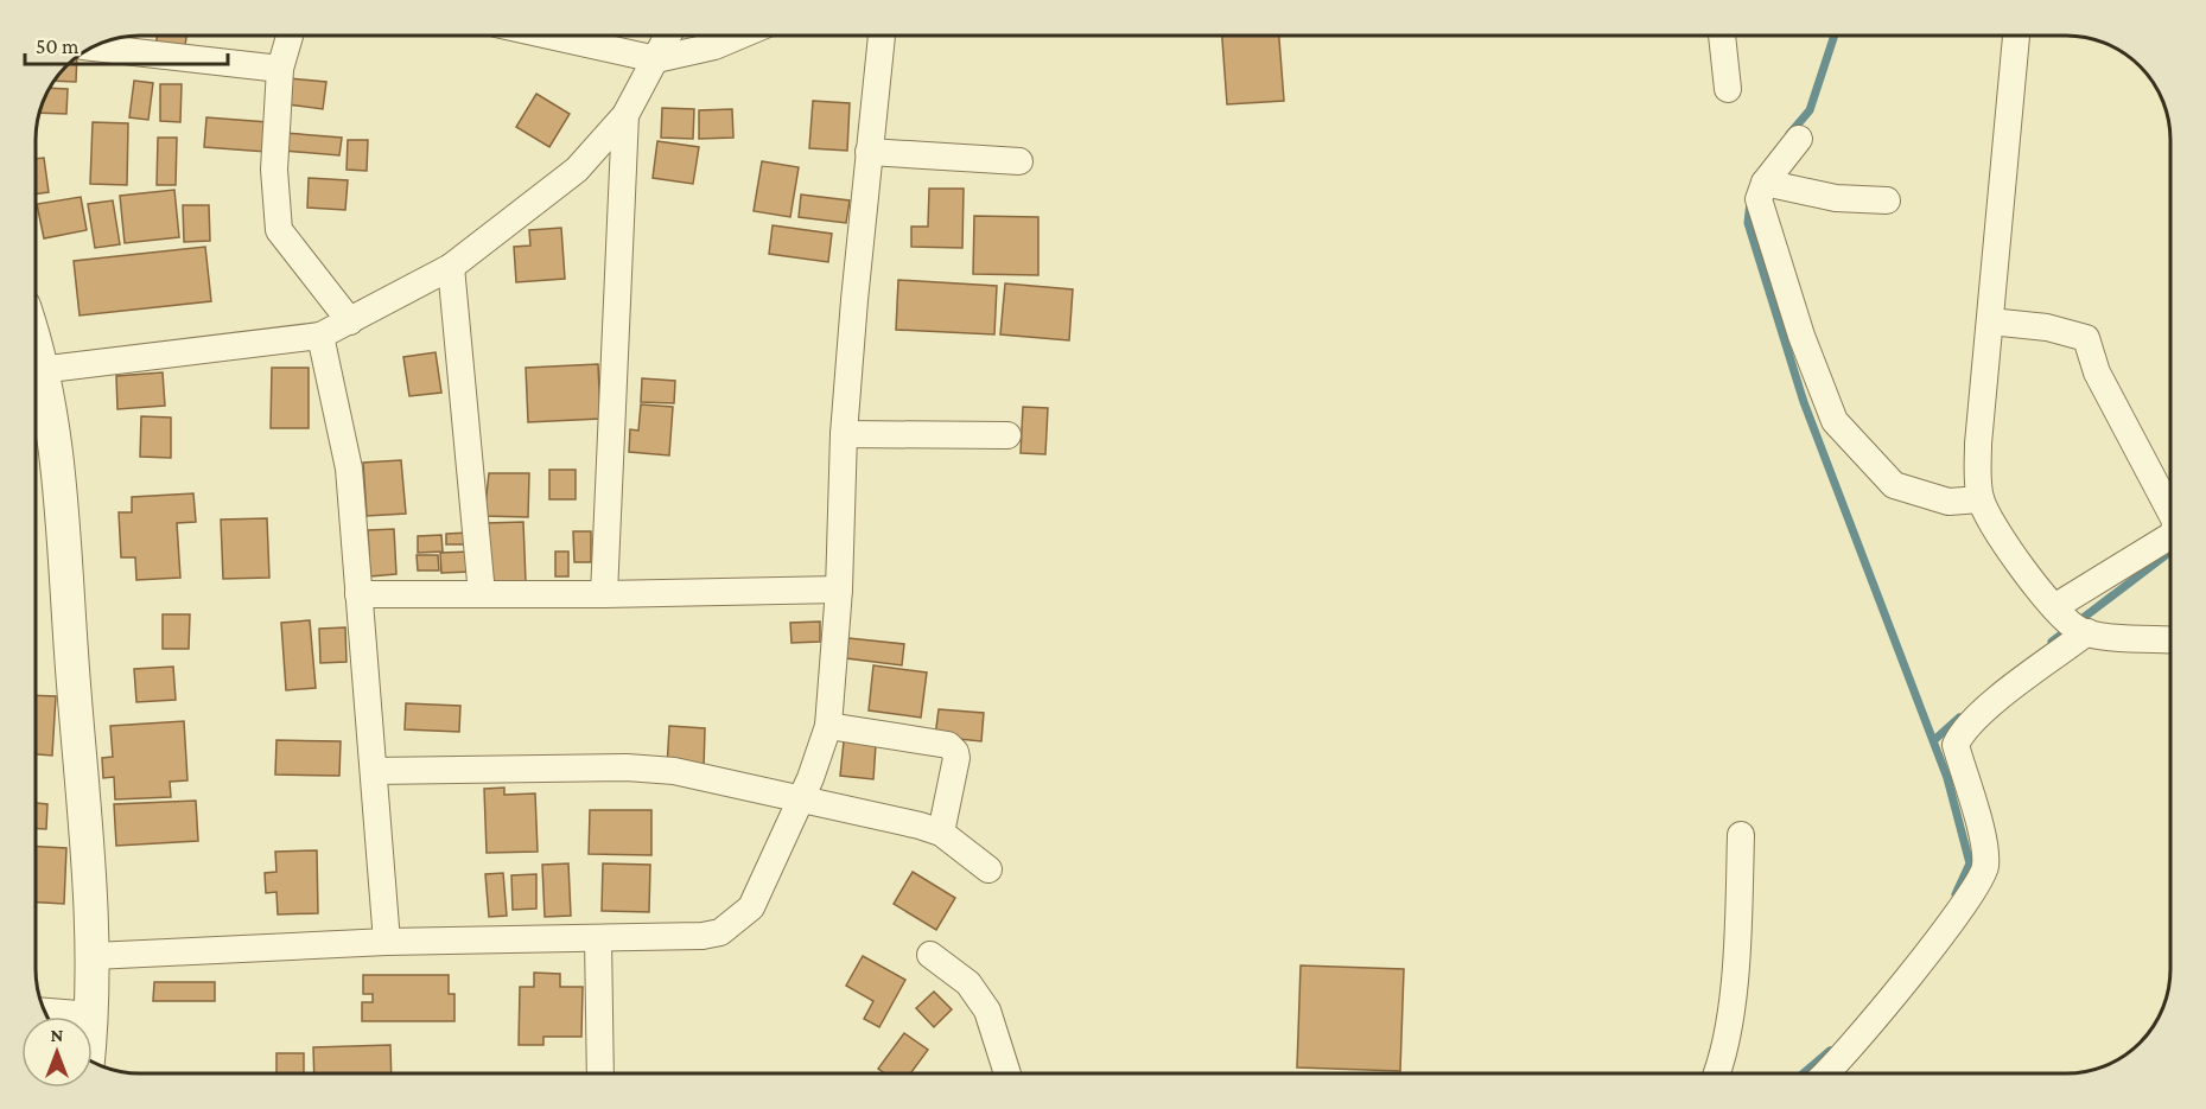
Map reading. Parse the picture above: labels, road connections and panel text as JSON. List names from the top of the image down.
{
  "scale_bar": "50 m",
  "north": "top"
}
